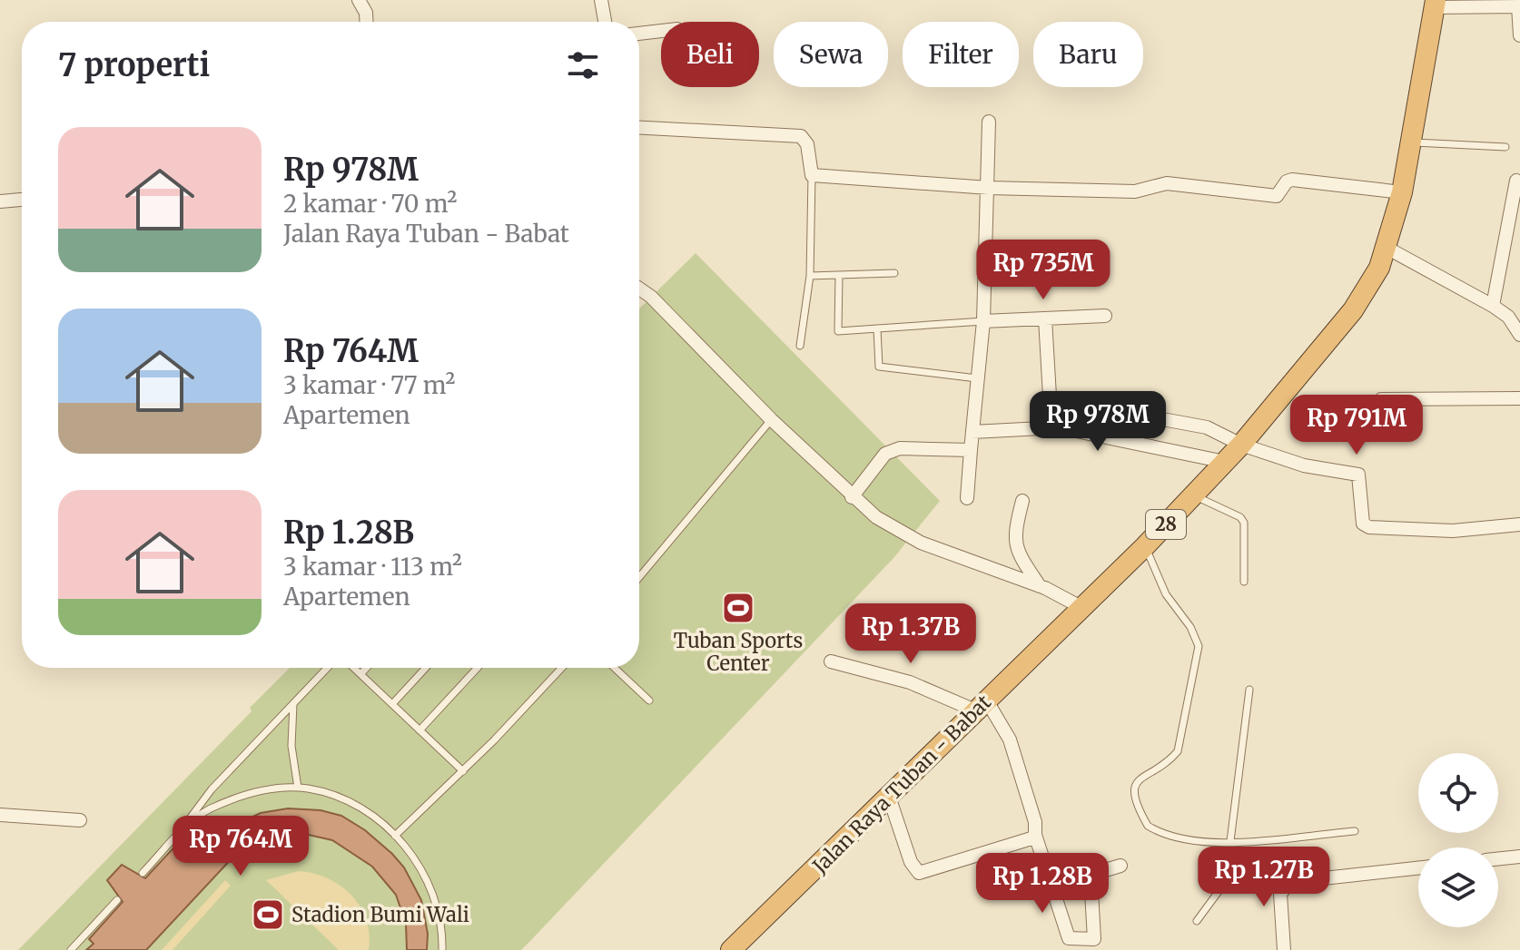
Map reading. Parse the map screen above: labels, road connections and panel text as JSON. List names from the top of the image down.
{
  "streets": {
    "highway": ["28", "Jalan Raya Tuban - Babat"]
  },
  "places": {
    "sports": ["Tuban Sports Center", "Stadion Bumi Wali"]
  },
  "page": {
    "chip": [
      "Beli",
      "Sewa",
      "Filter",
      "Baru"
    ],
    "heading": "7 properti",
    "list": [
      {
        "name": "Rp 978M",
        "note": "2 kamar · 70 m² · Jalan Raya Tuban - Babat"
      },
      {
        "name": "Rp 764M",
        "note": "3 kamar · 77 m² · Apartemen"
      },
      {
        "name": "Rp 1.28B",
        "note": "3 kamar · 113 m² · Apartemen"
      }
    ],
    "price": [
      "Rp 735M",
      "Rp 978M",
      "Rp 791M",
      "Rp 1.37B",
      "Rp 764M",
      "Rp 1.27B",
      "Rp 1.28B"
    ]
  }
}
